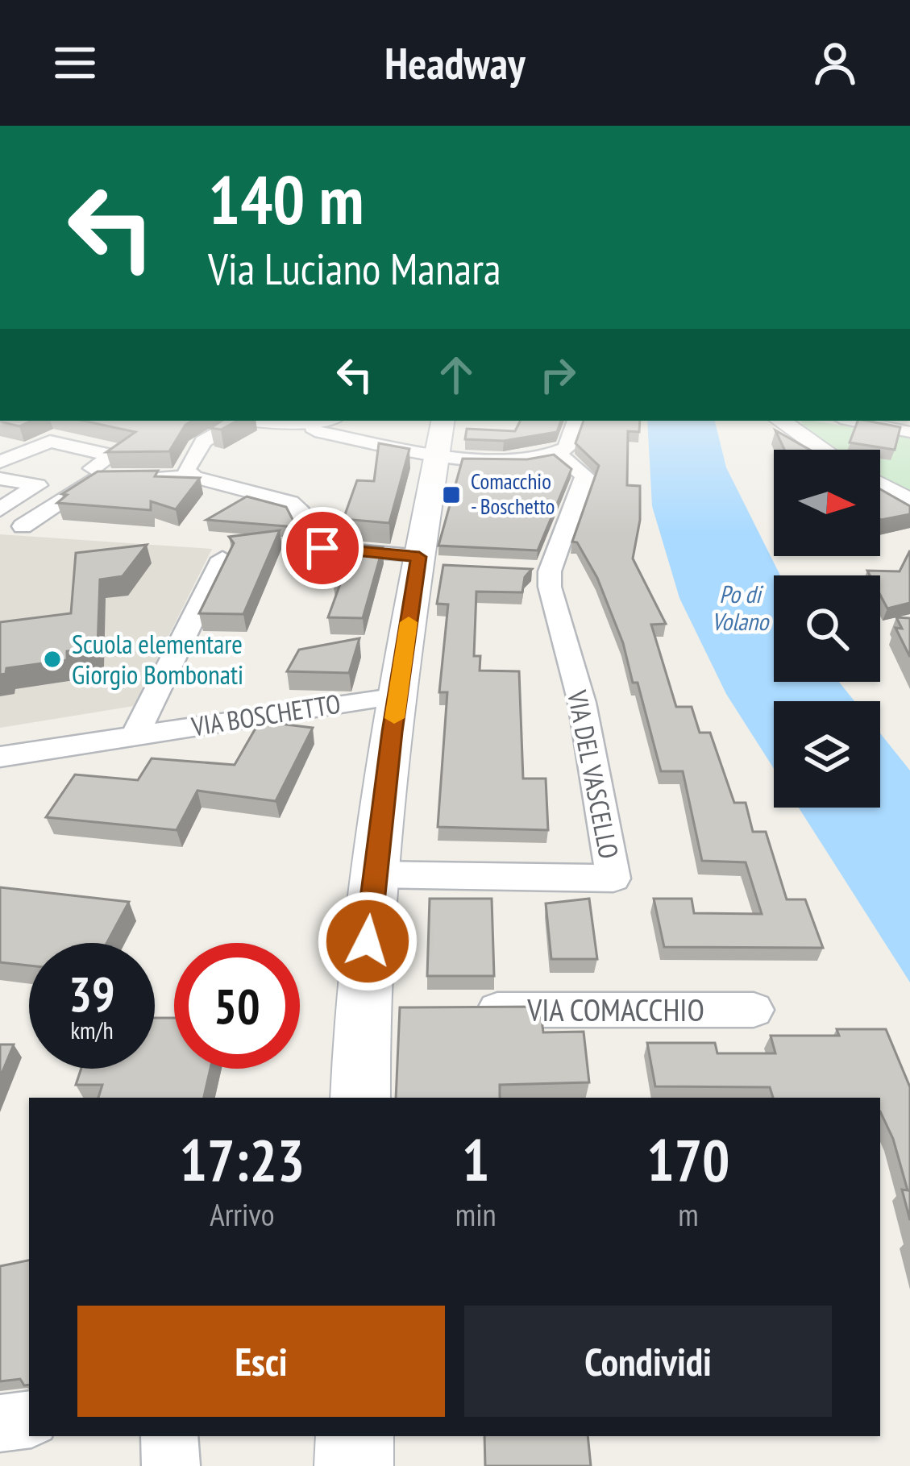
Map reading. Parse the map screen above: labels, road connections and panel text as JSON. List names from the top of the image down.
{
  "streets": {
    "street": ["VIA BOSCHETTO", "VIA DEL VASCELLO", "VIA COMACCHIO"]
  },
  "water": ["Po di Volano"],
  "places": {
    "transit": ["Comacchio - Boschetto"],
    "other": ["Scuola elementare Giorgio Bombonati"]
  },
  "north": "right",
  "page": {
    "header": "Headway",
    "turn": ["140 m", "Via Luciano Manara"],
    "speed": "39 km/h",
    "limit": "50",
    "eta": [
      "17:23",
      "Arrivo",
      "1",
      "min",
      "170",
      "m"
    ],
    "buttons": ["Esci", "Condividi"]
  }
}
